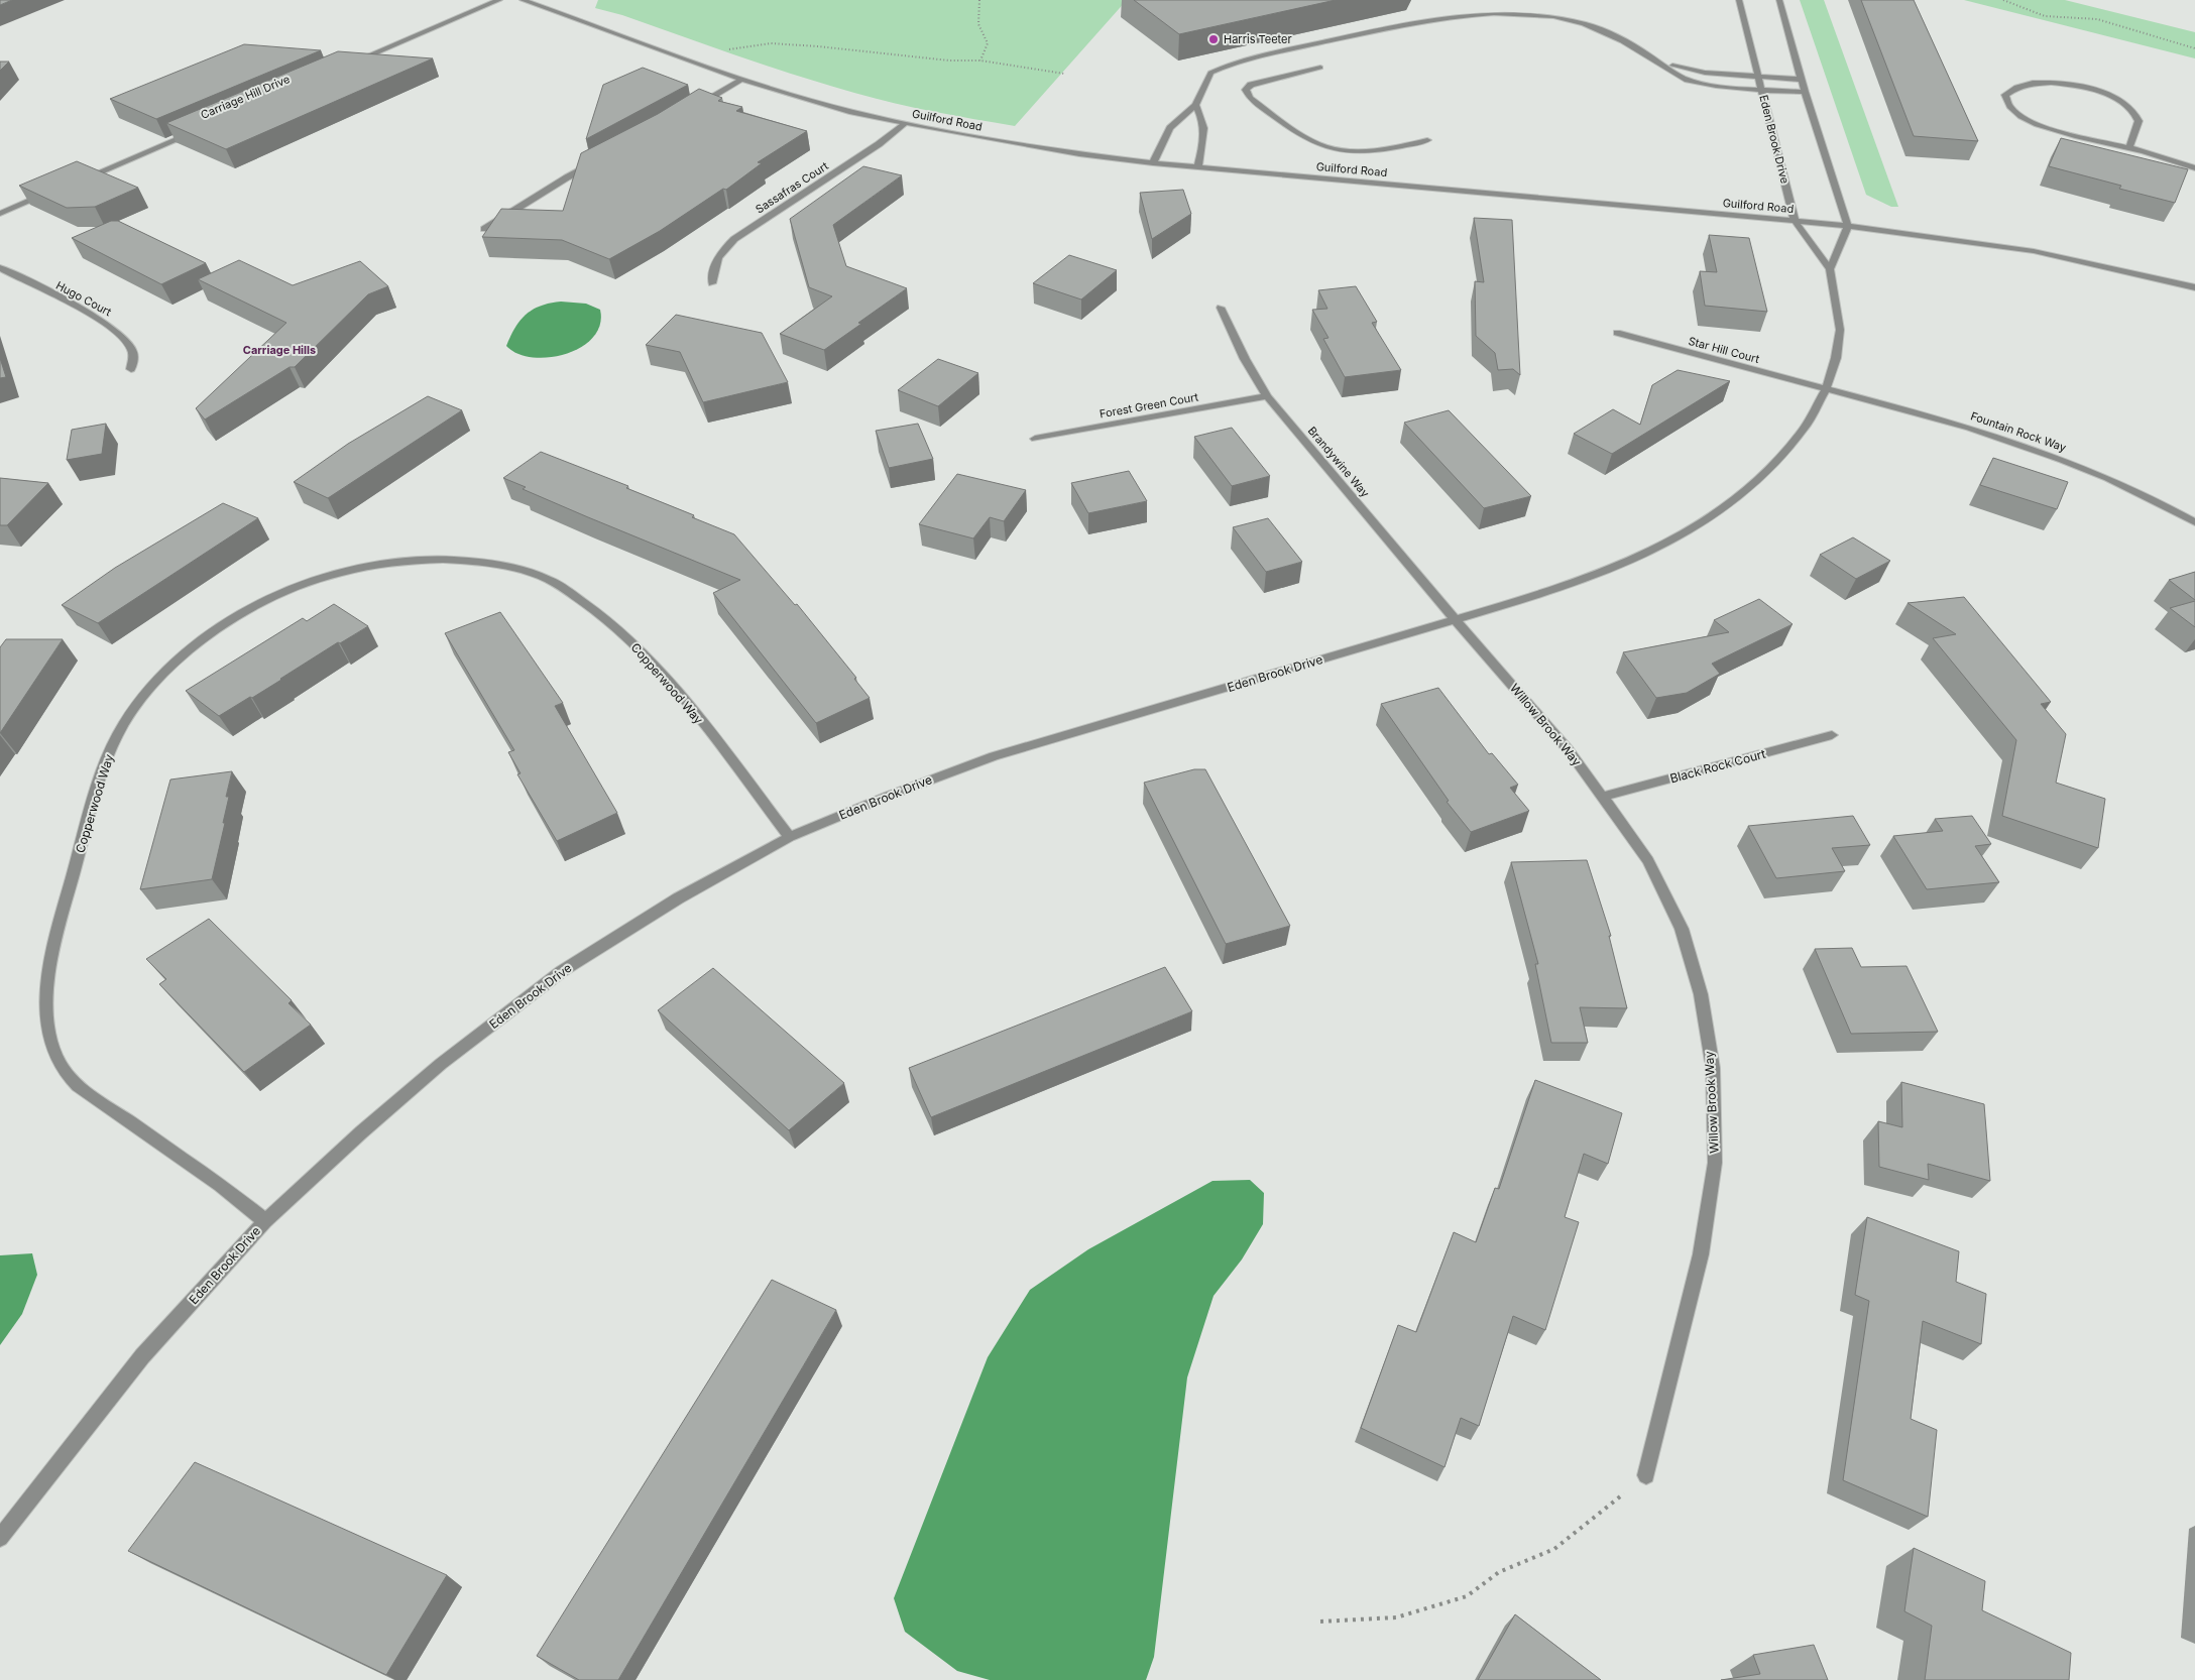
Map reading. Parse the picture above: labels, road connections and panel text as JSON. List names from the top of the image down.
{
  "streets": {
    "street": [
      "Carriage Hill Drive",
      "Guilford Road",
      "Eden Brook Drive",
      "Sassafras Court",
      "Hugo Court",
      "Star Hill Court",
      "Forest Green Court",
      "Fountain Rock Way",
      "Brandywine Way",
      "Copperwood Way",
      "Willow Brook Way",
      "Black Rock Court"
    ]
  },
  "crossings": [
    ["Guilford Road", "Eden Brook Drive"],
    ["Guilford Road", "Sassafras Court"],
    ["Eden Brook Drive", "Star Hill Court"],
    ["Eden Brook Drive", "Fountain Rock Way"],
    ["Eden Brook Drive", "Brandywine Way"],
    ["Eden Brook Drive", "Copperwood Way"],
    ["Eden Brook Drive", "Willow Brook Way"],
    ["Star Hill Court", "Fountain Rock Way"],
    ["Forest Green Court", "Brandywine Way"],
    ["Brandywine Way", "Willow Brook Way"],
    ["Willow Brook Way", "Black Rock Court"]
  ],
  "districts": ["Carriage Hills"],
  "places": ["Harris Teeter"]
}
